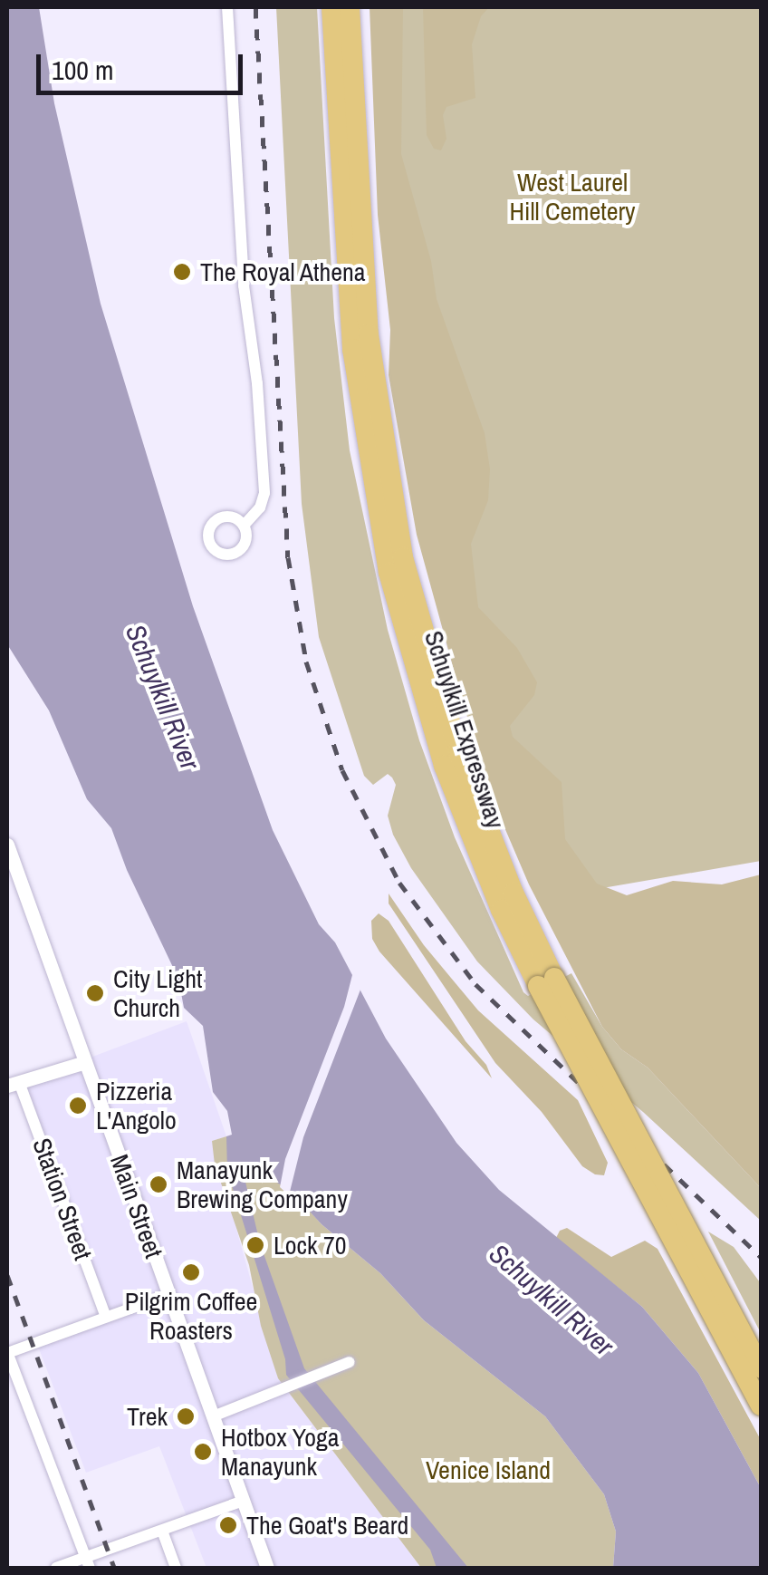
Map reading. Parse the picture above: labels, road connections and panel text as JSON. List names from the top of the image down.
{
  "streets": {
    "highway": ["Schuylkill Expressway"],
    "street": ["Station Street", "Main Street"]
  },
  "water": ["Schuylkill River"],
  "parks": ["West Laurel Hill Cemetery", "Venice Island"],
  "places": [
    "The Royal Athena",
    "City Light Church",
    "Pizzeria L'Angolo",
    "Manayunk Brewing Company",
    "Lock 70",
    "Pilgrim Coffee Roasters",
    "Trek",
    "Hotbox Yoga Manayunk",
    "The Goat's Beard"
  ],
  "scale_bar": "100 m"
}
